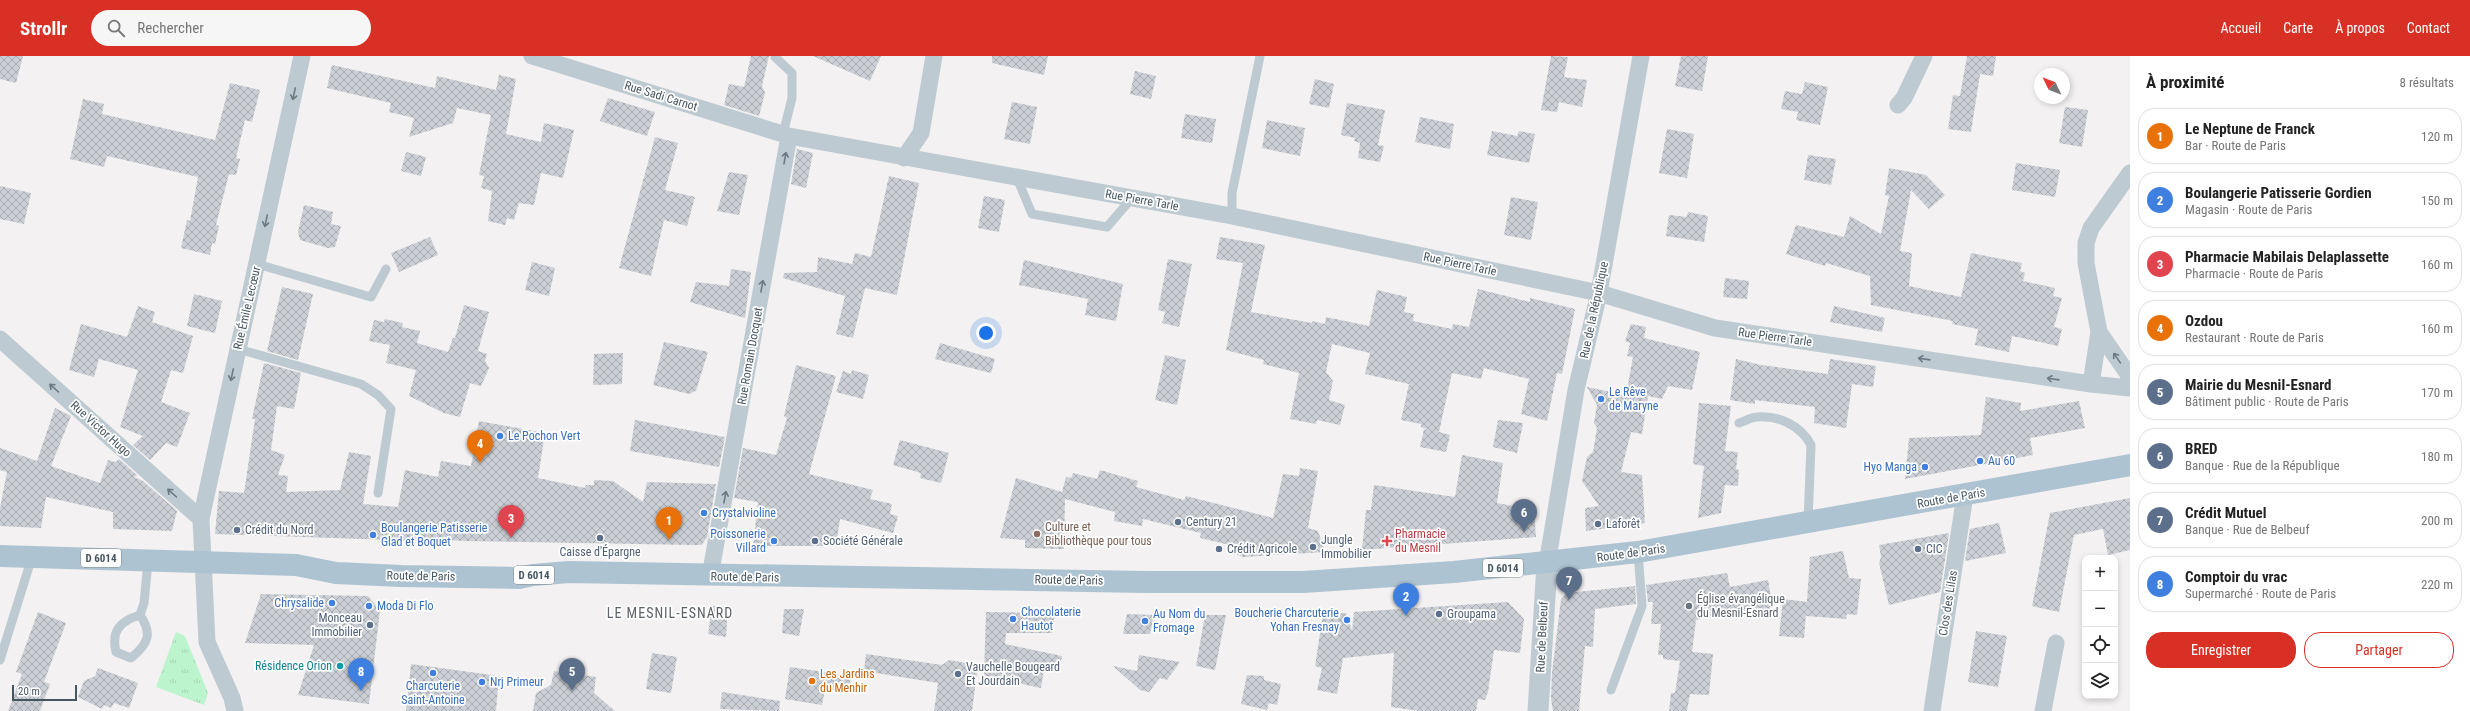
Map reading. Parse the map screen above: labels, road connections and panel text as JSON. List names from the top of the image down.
{
  "streets": {
    "main road": ["Route de Paris", "D 6014"],
    "street": [
      "Rue Sadi Carnot",
      "Rue Pierre Tarle",
      "Rue Émile Lecœur",
      "Rue de la République",
      "Rue Romain Docquet",
      "Rue Victor Hugo",
      "Clos des Lilas",
      "Rue de Belbeuf"
    ]
  },
  "crossings": [
    ["Rue Sadi Carnot", "Rue Pierre Tarle"],
    ["Rue Sadi Carnot", "Rue Romain Docquet"],
    ["Rue Pierre Tarle", "Rue de la République"],
    ["Rue Pierre Tarle", "Rue Romain Docquet"],
    ["Rue Émile Lecœur", "Rue Victor Hugo"],
    ["Rue Émile Lecœur", "Route de Paris"],
    ["Rue de la République", "Route de Paris"],
    ["Rue de la République", "Rue de Belbeuf"],
    ["Rue Romain Docquet", "Route de Paris"],
    ["Route de Paris", "Clos des Lilas"],
    ["Route de Paris", "Rue de Belbeuf"]
  ],
  "one_way": [
    "Rue Pierre Tarle",
    "Rue Émile Lecœur",
    "Rue Romain Docquet",
    "Rue Victor Hugo"
  ],
  "districts": ["LE MESNIL-ESNARD"],
  "places": {
    "other": [
      "Le Rêve de Maryne",
      "Le Pochon Vert",
      "Au 60",
      "Hyo Manga",
      "Crystalvioline",
      "Century 21",
      "Laforêt",
      "Crédit du Nord",
      "Culture et Bibliothèque pour tous",
      "Boulangerie Patisserie Glad et Boquet",
      "Caisse d'Épargne",
      "Poissonerie Villard",
      "Société Générale",
      "Jungle Immobilier",
      "Crédit Agricole",
      "CIC",
      "Chrysalide",
      "Moda Di Flo",
      "Église évangélique du Mesnil-Esnard",
      "Groupama",
      "Chocolaterie Hautot",
      "Boucherie Charcuterie Yohan Fresnay",
      "Au Nom du Fromage",
      "Monceau Immobilier",
      "Résidence Orion",
      "Charcuterie Saint-Antoine",
      "Vauchelle Bougeard Et Jourdain",
      "Les Jardins du Menhir",
      "Nrj Primeur"
    ],
    "health": ["Pharmacie du Mesnil"]
  },
  "scale_bar": "20 m",
  "north": "top left",
  "page": {
    "header": "Strollr",
    "search": "Rechercher",
    "nav": [
      "Accueil",
      "Carte",
      "À propos",
      "Contact"
    ],
    "heading": ["À proximité", "8 résultats"],
    "list": [
      {
        "mark": "1",
        "name": "Le Neptune de Franck",
        "note": "Bar · Route de Paris",
        "value": "120 m"
      },
      {
        "mark": "2",
        "name": "Boulangerie Patisserie Gordien",
        "note": "Magasin · Route de Paris",
        "value": "150 m"
      },
      {
        "mark": "3",
        "name": "Pharmacie Mabilais Delaplassette",
        "note": "Pharmacie · Route de Paris",
        "value": "160 m"
      },
      {
        "mark": "4",
        "name": "Ozdou",
        "note": "Restaurant · Route de Paris",
        "value": "160 m"
      },
      {
        "mark": "5",
        "name": "Mairie du Mesnil-Esnard",
        "note": "Bâtiment public · Route de Paris",
        "value": "170 m"
      },
      {
        "mark": "6",
        "name": "BRED",
        "note": "Banque · Rue de la République",
        "value": "180 m"
      },
      {
        "mark": "7",
        "name": "Crédit Mutuel",
        "note": "Banque · Rue de Belbeuf",
        "value": "200 m"
      },
      {
        "mark": "8",
        "name": "Comptoir du vrac",
        "note": "Supermarché · Route de Paris",
        "value": "220 m"
      }
    ],
    "pins": [
      "4",
      "6",
      "3",
      "1",
      "7",
      "2",
      "5",
      "8"
    ],
    "map_buttons": ["+", "−"],
    "buttons": ["Enregistrer", "Partager"],
    "scale": "20 m"
  }
}
